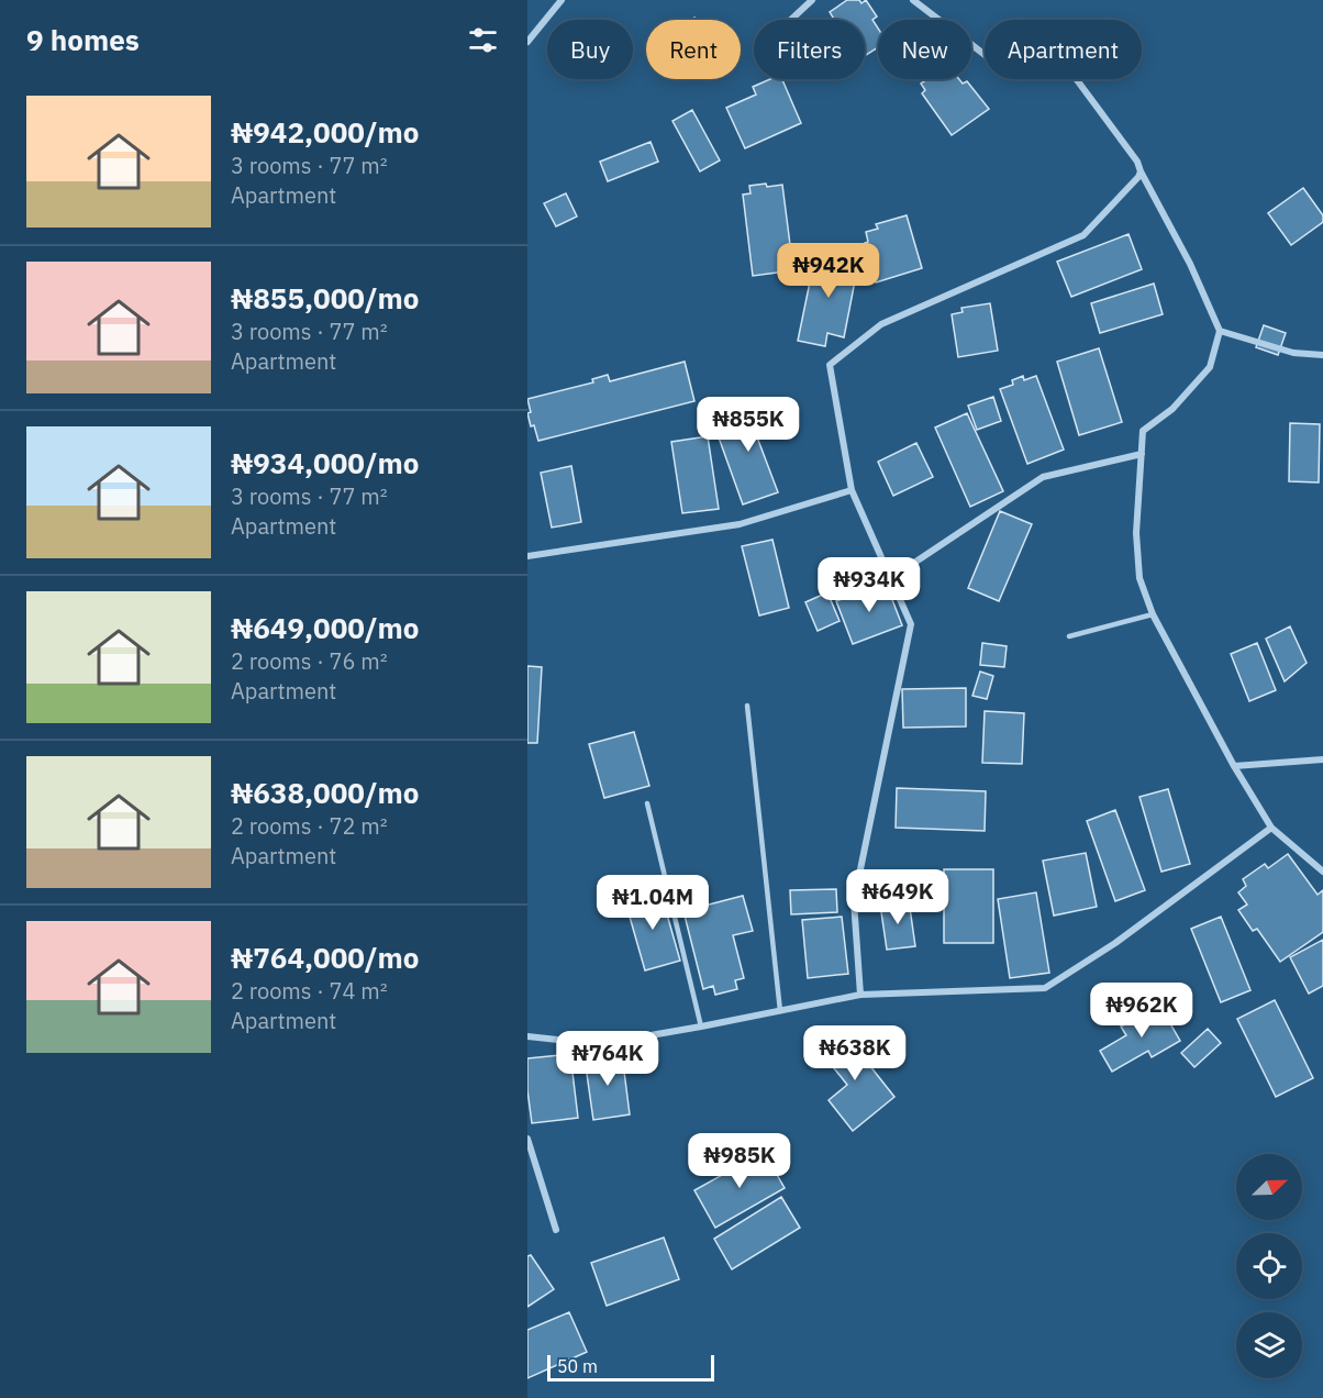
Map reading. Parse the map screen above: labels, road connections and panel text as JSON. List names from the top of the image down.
{
  "scale_bar": "50 m",
  "north": "top right",
  "page": {
    "heading": "9 homes",
    "chip": [
      "Buy",
      "Rent",
      "Filters",
      "New",
      "Apartment"
    ],
    "list": [
      {
        "name": "₦942,000/mo",
        "note": "3 rooms · 77 m² · Apartment"
      },
      {
        "name": "₦855,000/mo",
        "note": "3 rooms · 77 m² · Apartment"
      },
      {
        "name": "₦934,000/mo",
        "note": "3 rooms · 77 m² · Apartment"
      },
      {
        "name": "₦649,000/mo",
        "note": "2 rooms · 76 m² · Apartment"
      },
      {
        "name": "₦638,000/mo",
        "note": "2 rooms · 72 m² · Apartment"
      },
      {
        "name": "₦764,000/mo",
        "note": "2 rooms · 74 m² · Apartment"
      }
    ],
    "price": [
      "₦942K",
      "₦855K",
      "₦934K",
      "₦649K",
      "₦1.04M",
      "₦962K",
      "₦638K",
      "₦764K",
      "₦985K"
    ],
    "scale": "50 m"
  }
}
